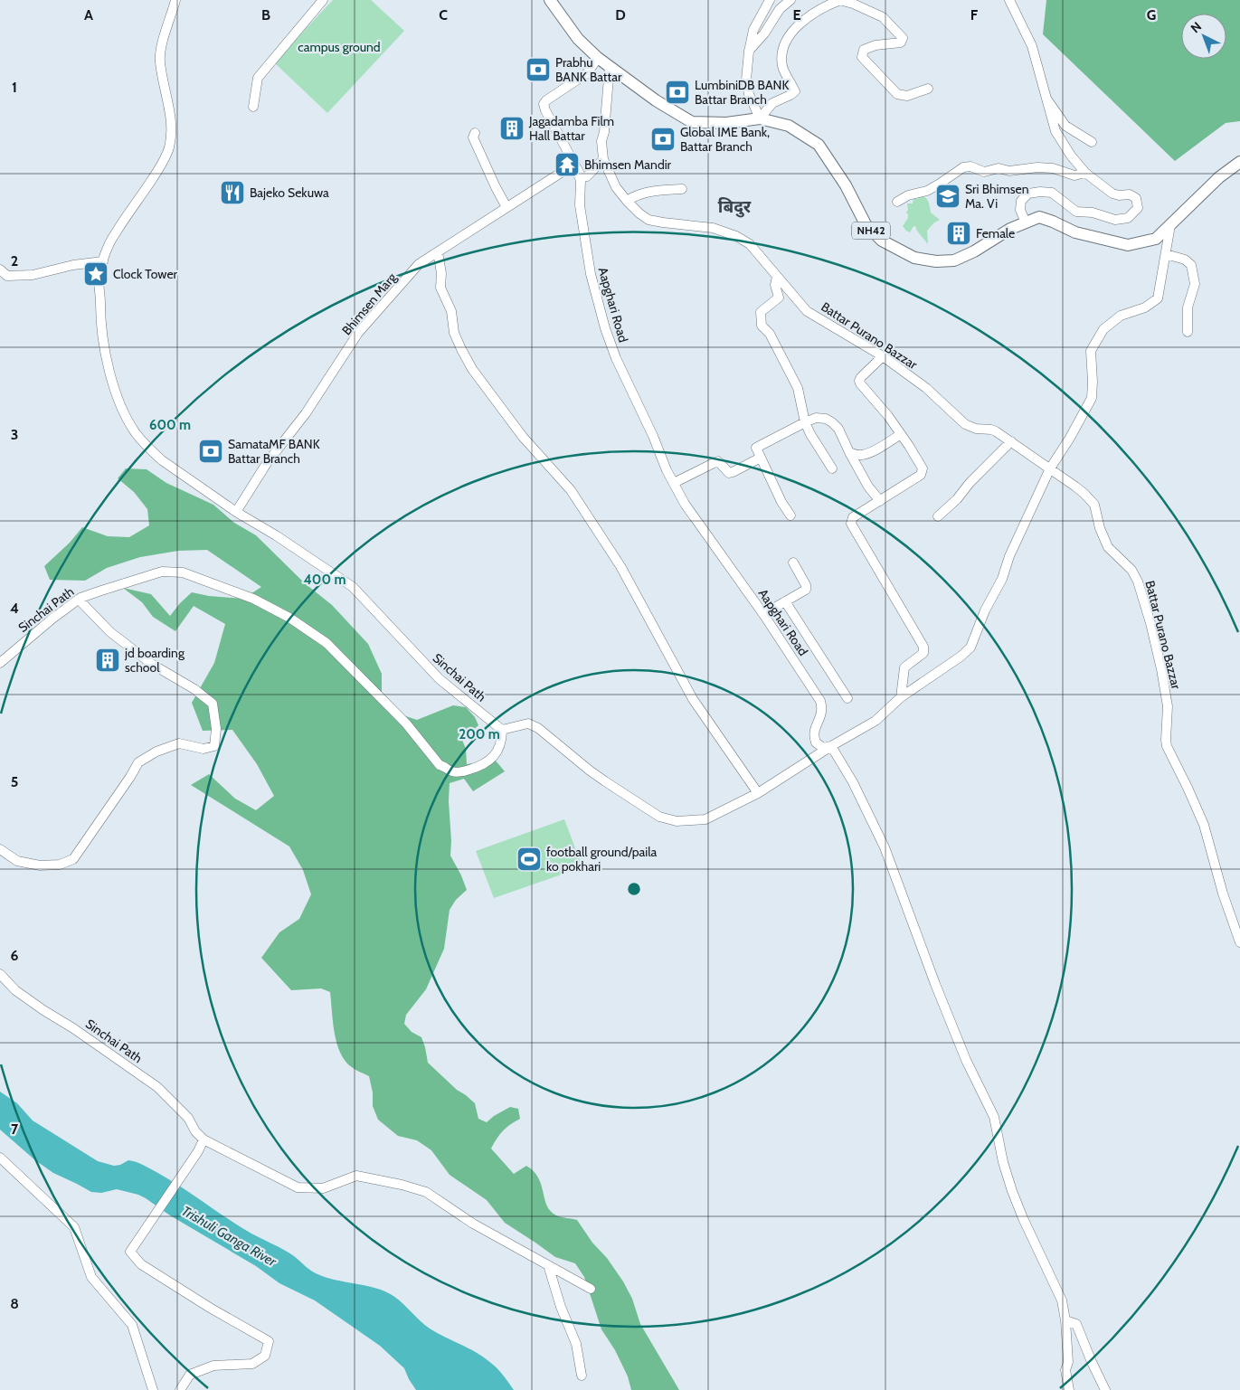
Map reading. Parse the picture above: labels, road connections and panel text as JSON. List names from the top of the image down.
{
  "streets": {
    "main road": ["NH42"],
    "street": [
      "Bhimsen Marg",
      "Aapghari Road",
      "Battar Purano Bazzar",
      "Sinchai Path"
    ]
  },
  "crossings": [
    ["NH42", "Aapghari Road"],
    ["NH42", "Battar Purano Bazzar"],
    ["Bhimsen Marg", "Aapghari Road"],
    ["Bhimsen Marg", "Sinchai Path"]
  ],
  "districts": ["बिदुर"],
  "water": ["Trishuli Ganga River"],
  "parks": ["campus ground"],
  "places": {
    "bank": [
      "Prabhu BANK Battar",
      "LumbiniDB BANK Battar Branch",
      "Global IME Bank, Battar Branch",
      "SamataMF BANK Battar Branch"
    ],
    "building": ["Jagadamba Film Hall Battar", "Female", "jd boarding school"],
    "temple": ["Bhimsen Mandir"],
    "restaurant": ["Bajeko Sekuwa"],
    "school or university": ["Sri Bhimsen Ma. Vi"],
    "place": ["Clock Tower"],
    "sports": ["football ground/paila ko pokhari"]
  },
  "north": "top left",
  "grid": {
    "columns": [
      "A",
      "B",
      "C",
      "D",
      "E",
      "F",
      "G"
    ],
    "rows": [
      "1",
      "2",
      "3",
      "4",
      "5",
      "6",
      "7",
      "8"
    ]
  },
  "rings": ["600 m", "400 m", "200 m"]
}
